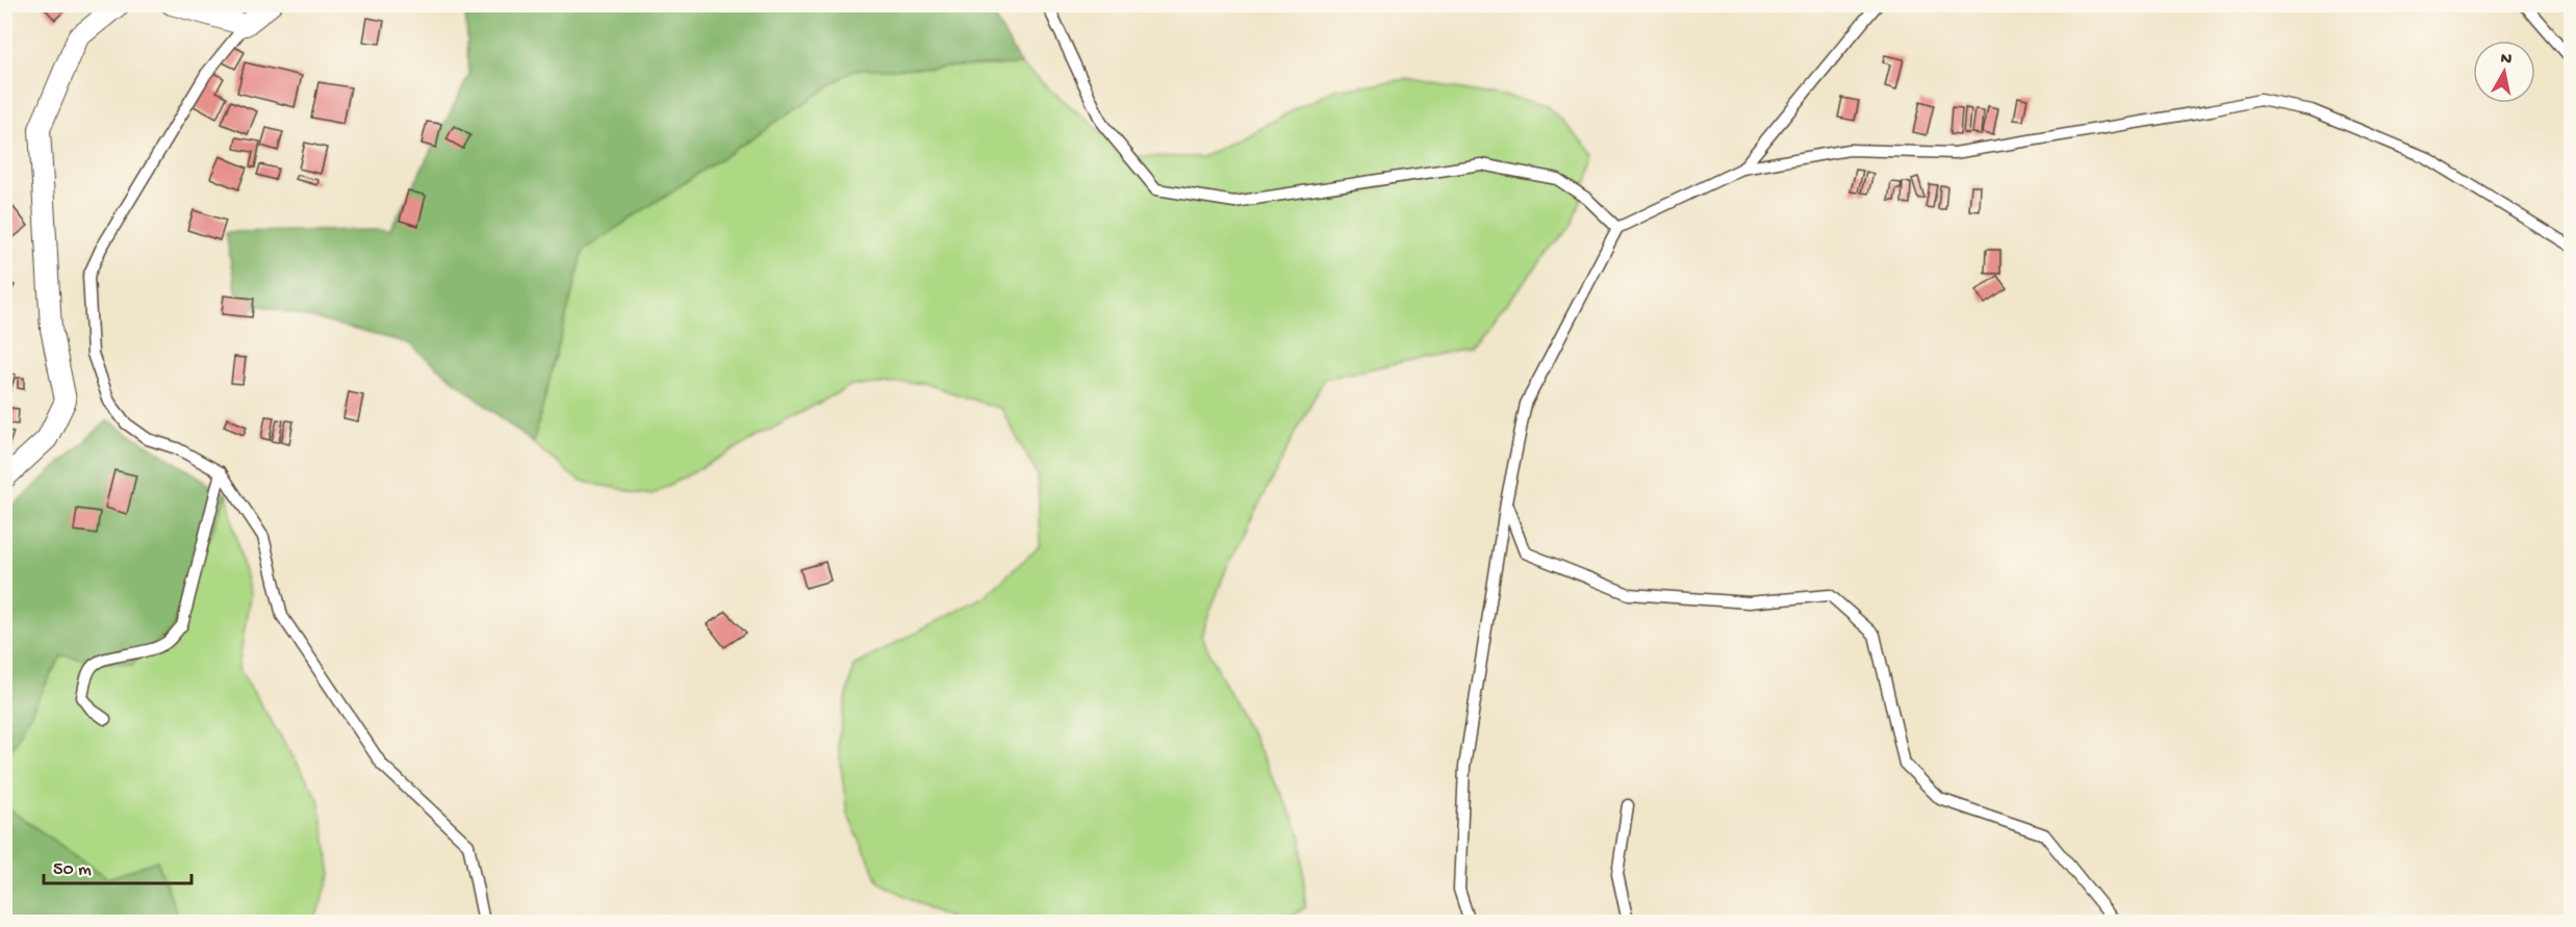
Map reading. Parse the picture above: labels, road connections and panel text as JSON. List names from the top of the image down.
{
  "scale_bar": "50 m",
  "north": "top"
}
